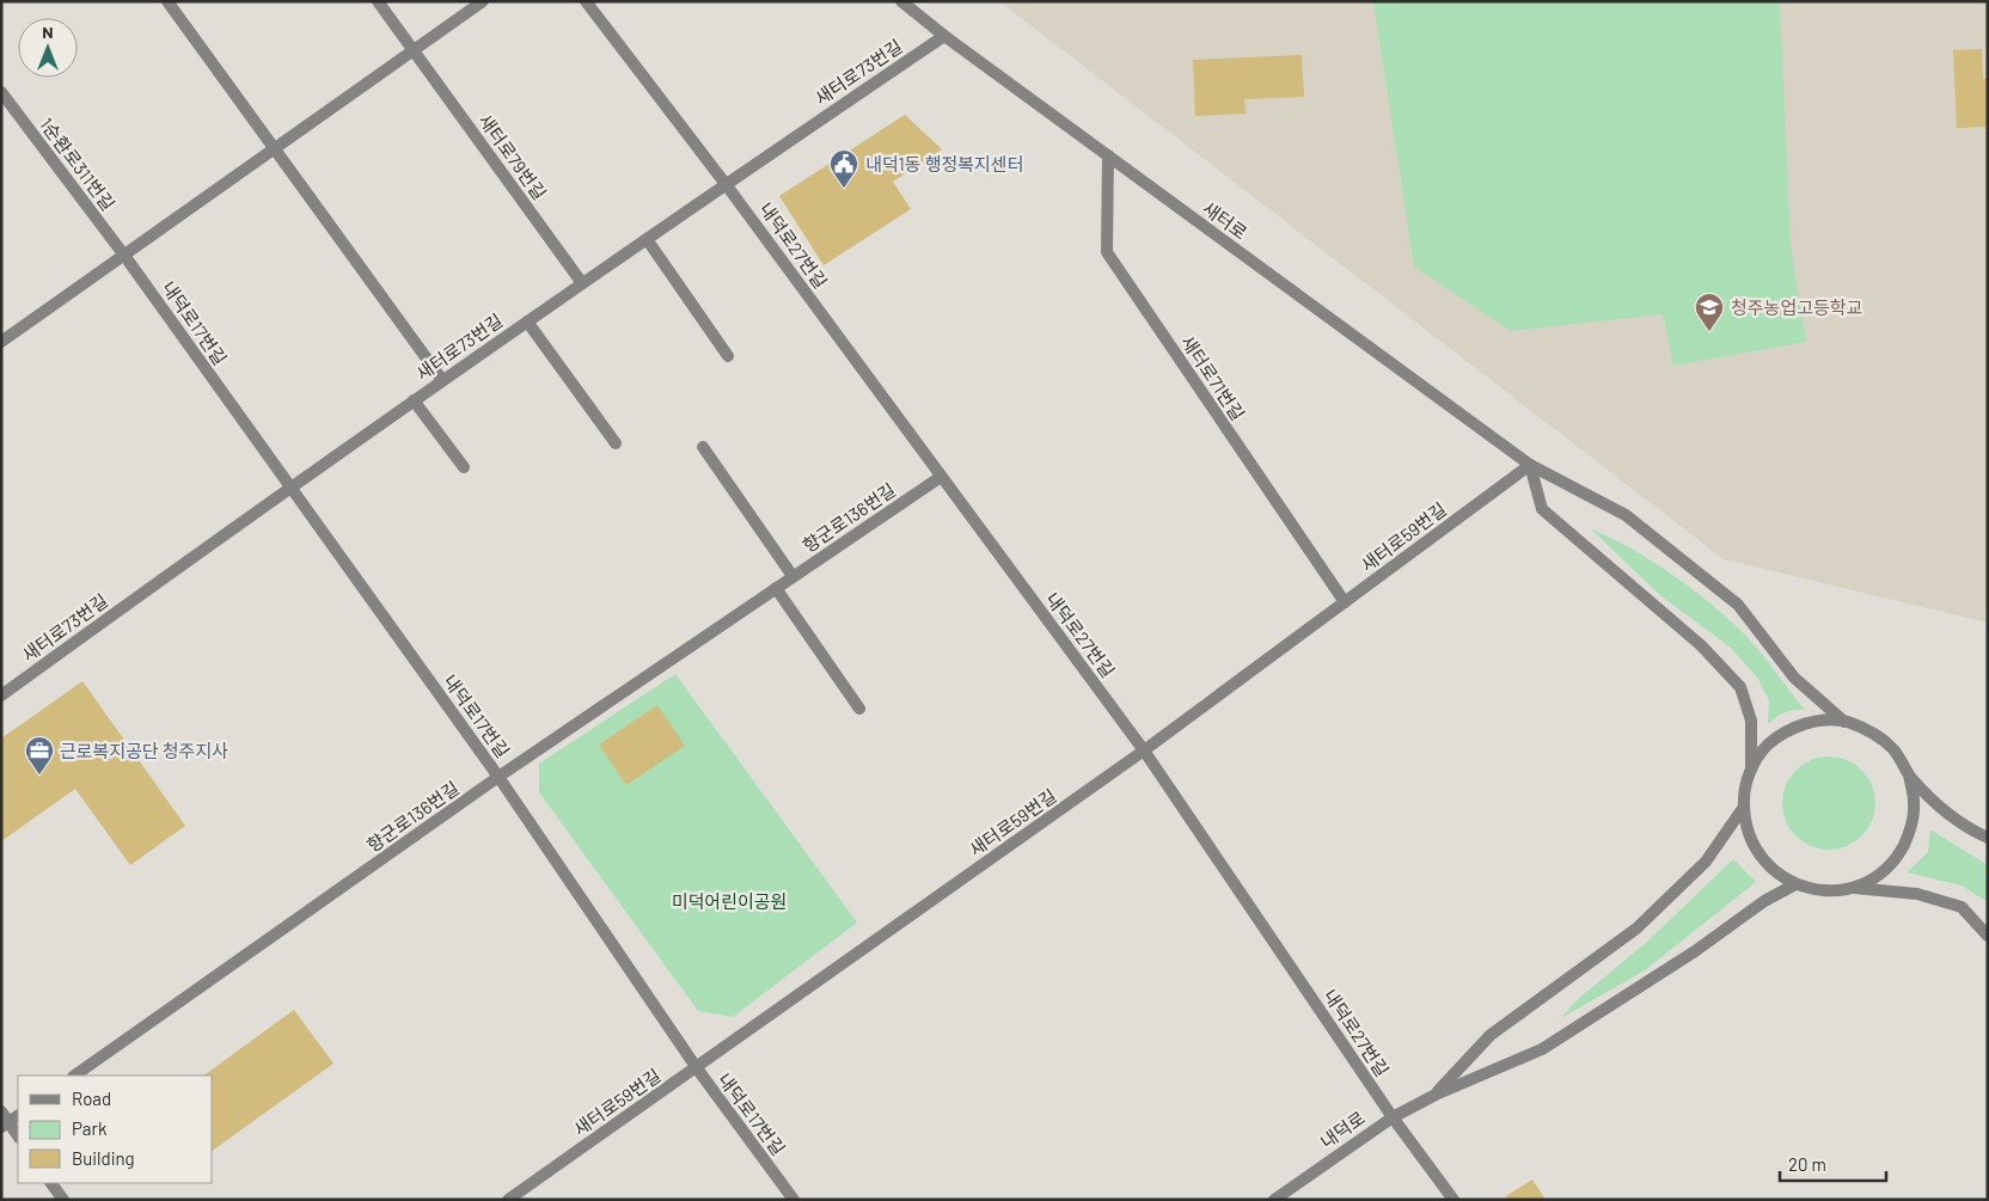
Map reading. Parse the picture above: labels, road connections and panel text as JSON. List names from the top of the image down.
{
  "streets": {
    "street": [
      "새터로73번길",
      "새터로79번길",
      "1순환로311번길",
      "새터로",
      "내덕로27번길",
      "내덕로17번길",
      "새터로71번길",
      "향군로136번길",
      "새터로59번길",
      "내덕로"
    ]
  },
  "crossings": [
    ["새터로73번길", "새터로79번길"],
    ["새터로73번길", "새터로"],
    ["새터로73번길", "내덕로27번길"],
    ["새터로73번길", "내덕로17번길"],
    ["1순환로311번길", "내덕로17번길"],
    ["새터로", "새터로71번길"],
    ["새터로", "새터로59번길"],
    ["내덕로27번길", "향군로136번길"],
    ["내덕로27번길", "새터로59번길"],
    ["내덕로27번길", "내덕로"],
    ["내덕로17번길", "향군로136번길"],
    ["내덕로17번길", "새터로59번길"],
    ["새터로71번길", "새터로59번길"]
  ],
  "parks": ["미덕어린이공원"],
  "places": {
    "public building": ["내덕1동 행정복지센터"],
    "school or university": ["청주농업고등학교"],
    "office": ["근로복지공단 청주지사"]
  },
  "legend": ["Road", "Park", "Building"],
  "scale_bar": "20 m",
  "north": "top"
}
